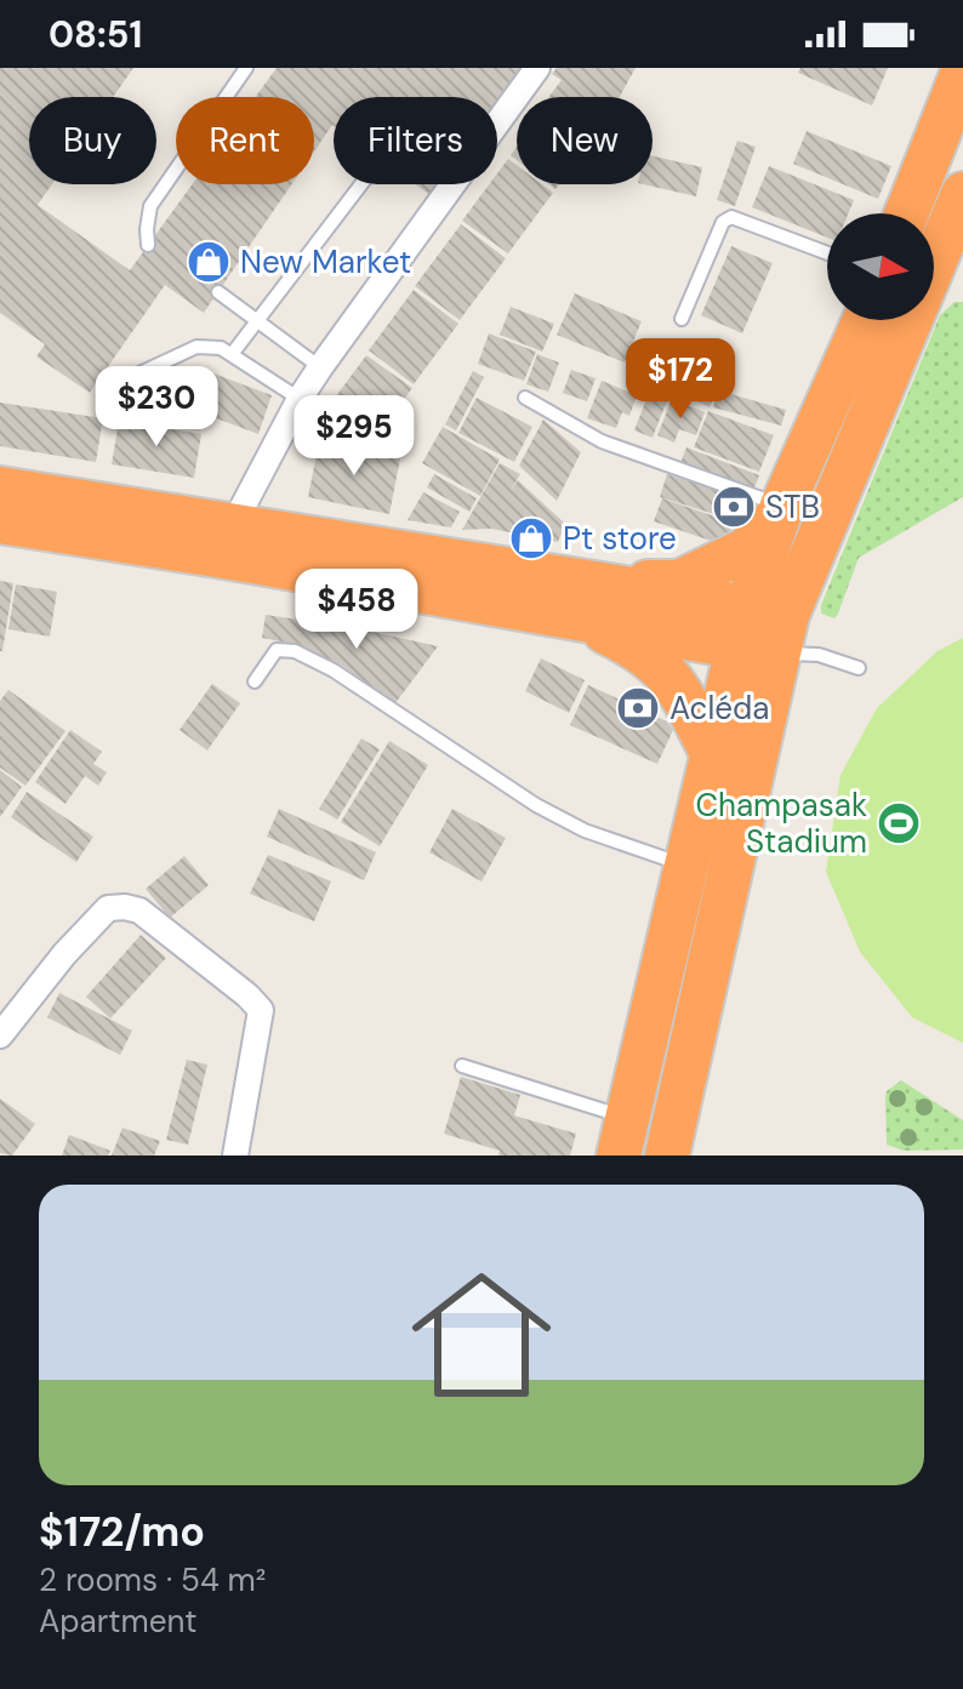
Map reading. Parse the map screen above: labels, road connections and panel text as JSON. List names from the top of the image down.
{
  "places": {
    "shop": ["New Market", "Pt store"],
    "bank": ["STB", "Acléda"],
    "sports": ["Champasak Stadium"]
  },
  "north": "right",
  "page": {
    "status": "08:51",
    "chip": [
      "Buy",
      "Rent",
      "Filters",
      "New"
    ],
    "price": [
      "$172",
      "$230",
      "$295",
      "$458"
    ],
    "list": [
      {
        "name": "$172/mo",
        "note": "2 rooms · 54 m² · Apartment"
      }
    ]
  }
}
